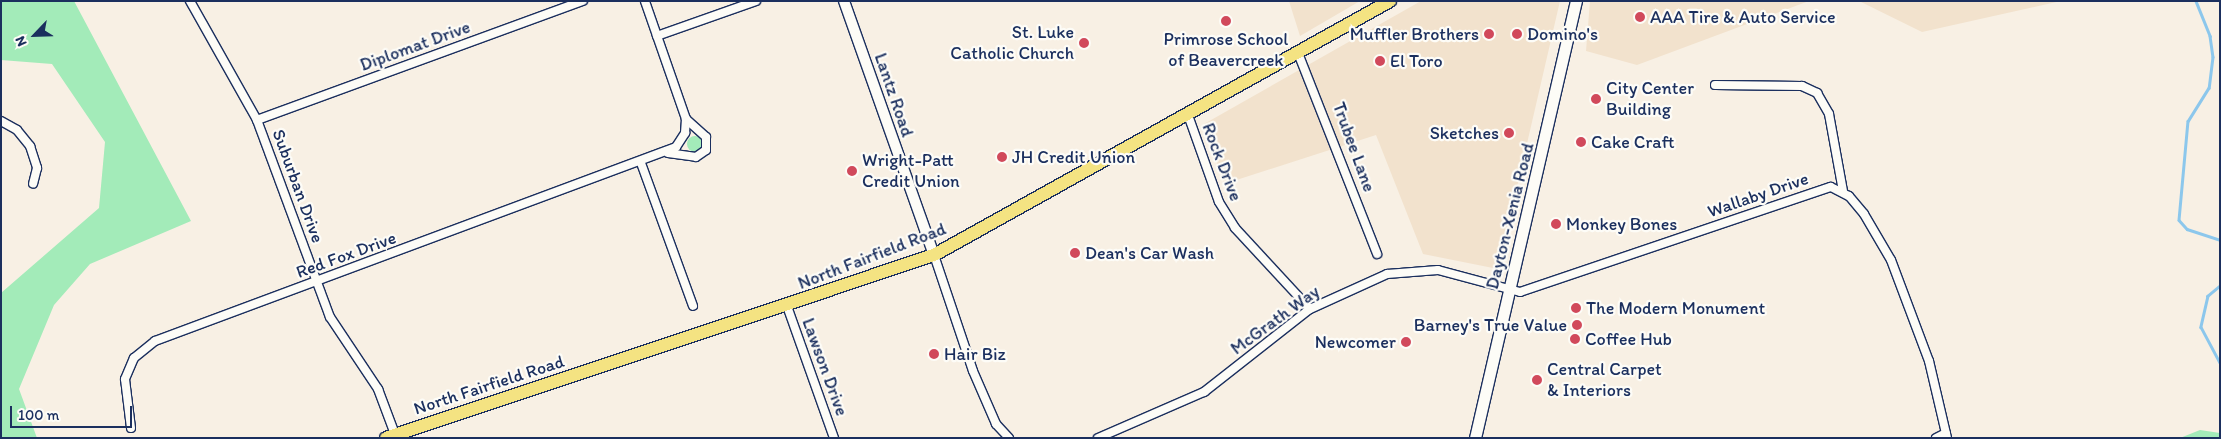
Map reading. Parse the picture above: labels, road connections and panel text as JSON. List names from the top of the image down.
{
  "streets": {
    "main road": ["Dayton-Xenia Road", "North Fairfield Road"],
    "street": [
      "Diplomat Drive",
      "Lantz Road",
      "Trubee Lane",
      "Rock Drive",
      "Suburban Drive",
      "Wallaby Drive",
      "Red Fox Drive",
      "McGrath Way",
      "Lawson Drive"
    ]
  },
  "crossings": [
    ["Diplomat Drive", "Suburban Drive"],
    ["Lantz Road", "North Fairfield Road"],
    ["Trubee Lane", "North Fairfield Road"],
    ["Rock Drive", "North Fairfield Road"],
    ["Rock Drive", "McGrath Way"],
    ["Suburban Drive", "Red Fox Drive"],
    ["Suburban Drive", "North Fairfield Road"],
    ["Wallaby Drive", "Dayton-Xenia Road"],
    ["Wallaby Drive", "McGrath Way"],
    ["Dayton-Xenia Road", "McGrath Way"],
    ["North Fairfield Road", "Lawson Drive"]
  ],
  "places": [
    "AAA Tire & Auto Service",
    "Primrose School of Beavercreek",
    "Muffler Brothers",
    "Domino's",
    "St. Luke Catholic Church",
    "El Toro",
    "City Center Building",
    "Sketches",
    "Cake Craft",
    "JH Credit Union",
    "Wright-Patt Credit Union",
    "Monkey Bones",
    "Dean's Car Wash",
    "The Modern Monument",
    "Barney's True Value",
    "Coffee Hub",
    "Newcomer",
    "Hair Biz",
    "Central Carpet & Interiors"
  ],
  "scale_bar": "100 m",
  "north": "bottom left"
}
